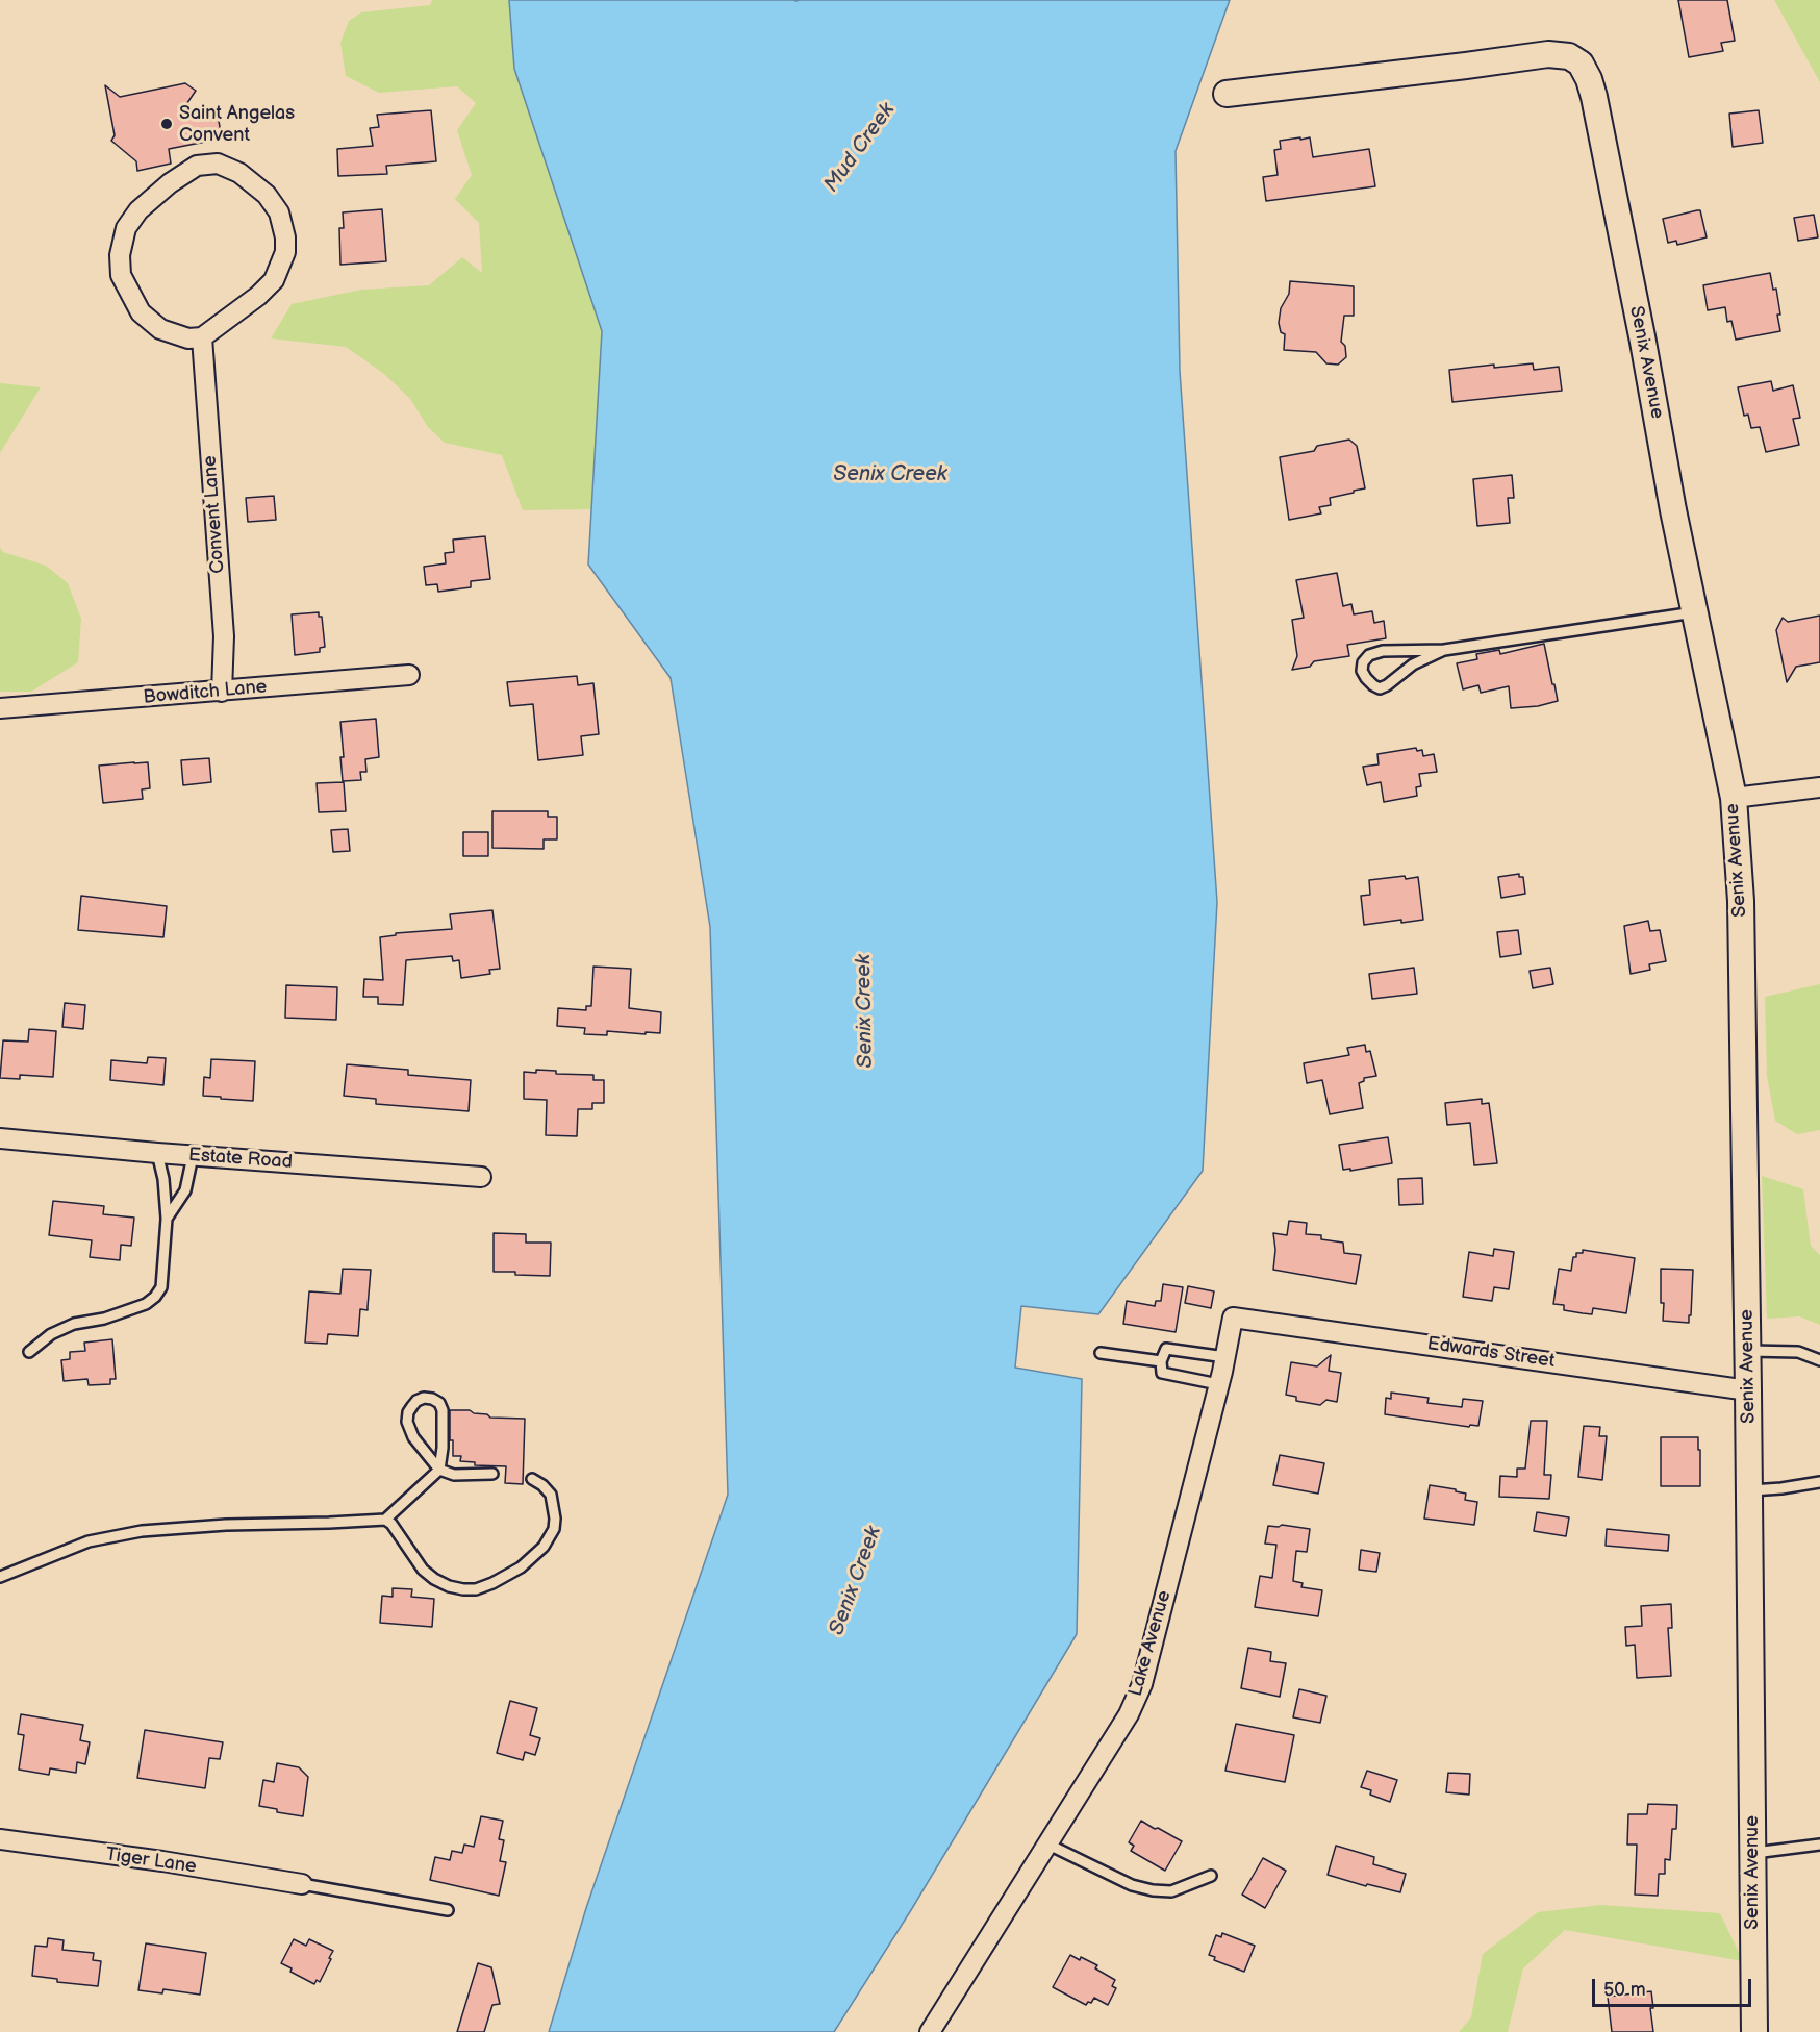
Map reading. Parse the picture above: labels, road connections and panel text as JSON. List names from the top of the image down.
{
  "streets": {
    "street": [
      "Senix Avenue",
      "Convent Lane",
      "Bowditch Lane",
      "Estate Road",
      "Edwards Street",
      "Lake Avenue",
      "Tiger Lane"
    ]
  },
  "crossings": [
    ["Senix Avenue", "Edwards Street"],
    ["Convent Lane", "Bowditch Lane"],
    ["Edwards Street", "Lake Avenue"]
  ],
  "water": ["Mud Creek", "Senix Creek"],
  "places": ["Saint Angelas Convent"],
  "scale_bar": "50 m"
}
